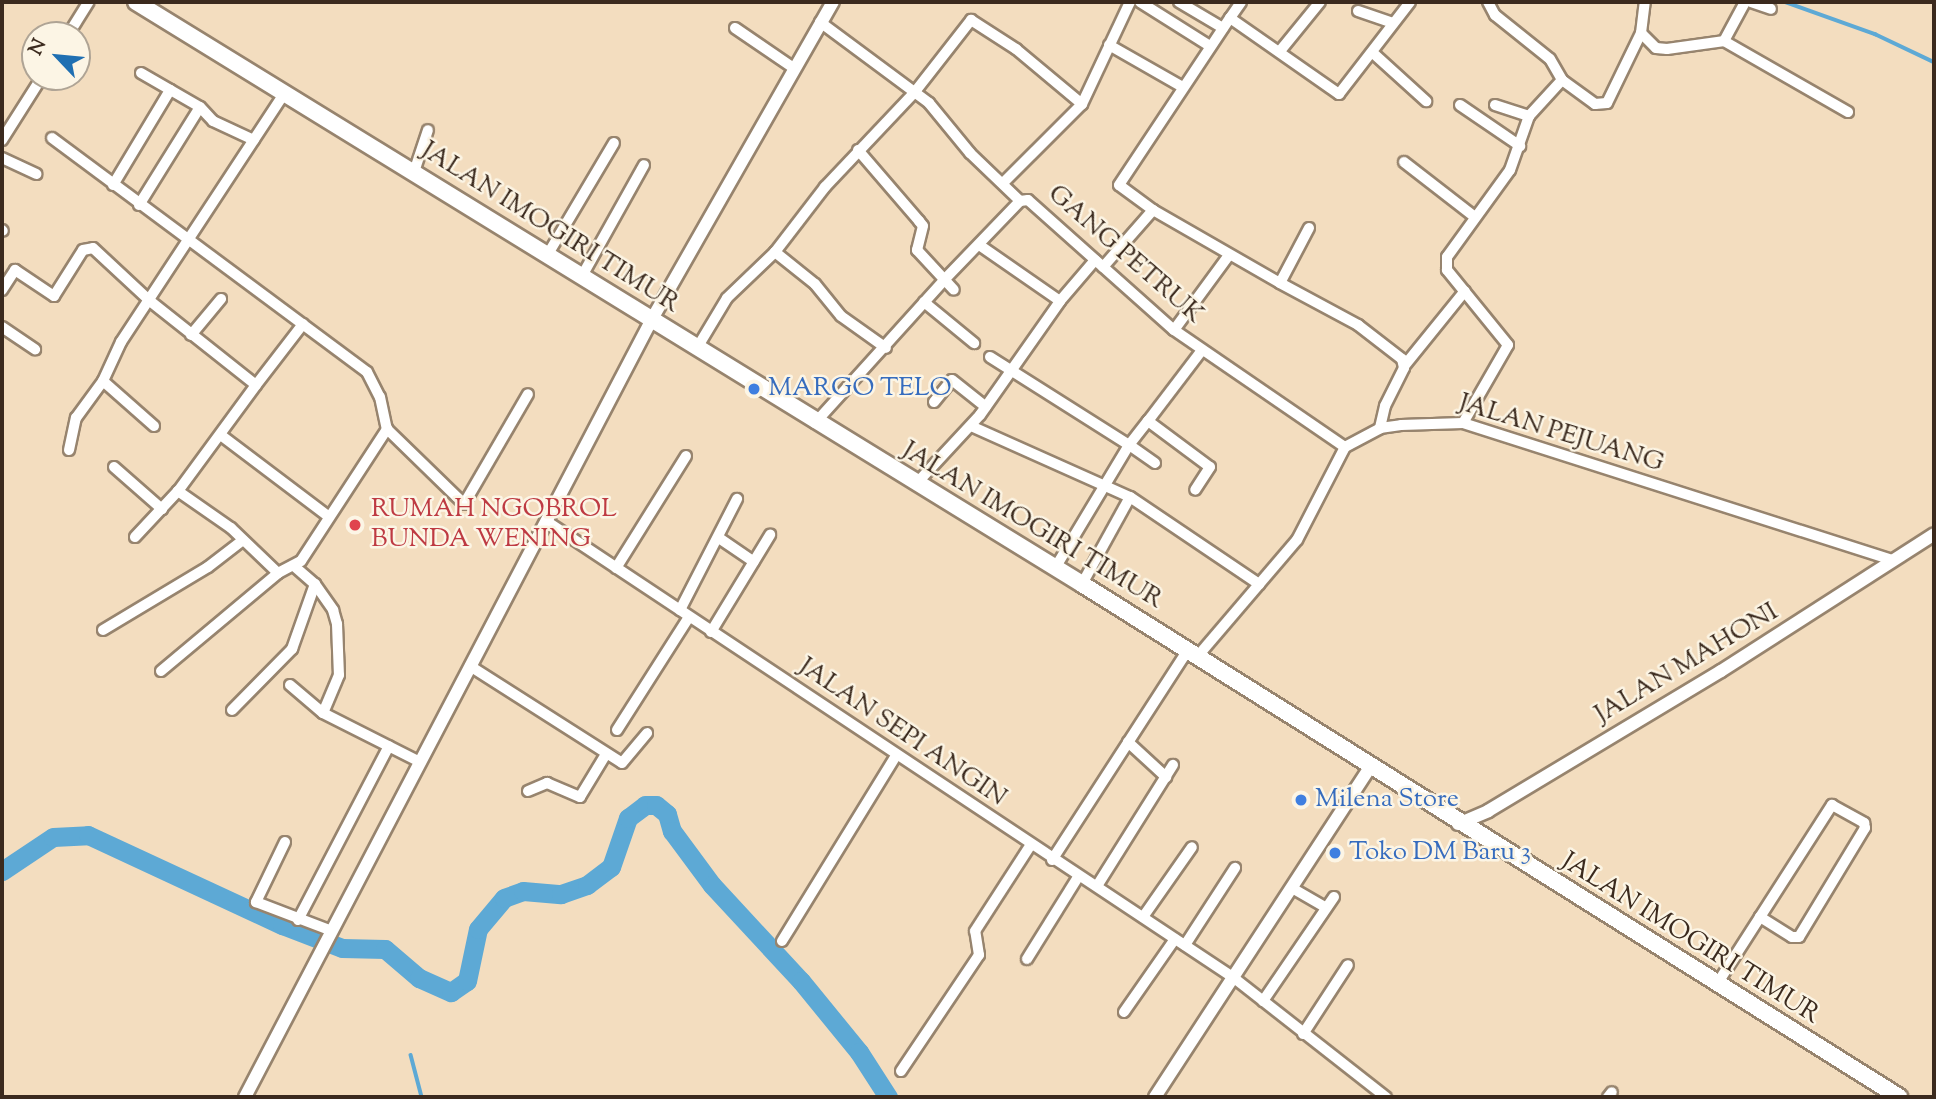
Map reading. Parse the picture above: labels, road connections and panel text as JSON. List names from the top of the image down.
{
  "streets": {
    "main road": ["JALAN IMOGIRI TIMUR"],
    "street": [
      "GANG PETRUK",
      "JALAN PEJUANG",
      "JALAN MAHONI",
      "JALAN SEPI ANGIN"
    ]
  },
  "crossings": [
    ["JALAN IMOGIRI TIMUR", "GANG PETRUK"],
    ["JALAN IMOGIRI TIMUR", "JALAN MAHONI"],
    ["GANG PETRUK", "JALAN PEJUANG"],
    ["JALAN PEJUANG", "JALAN MAHONI"]
  ],
  "places": [
    "MARGO TELO",
    "RUMAH NGOBROL BUNDA WENING",
    "Milena Store",
    "Toko DM Baru 3"
  ],
  "north": "top left"
}
